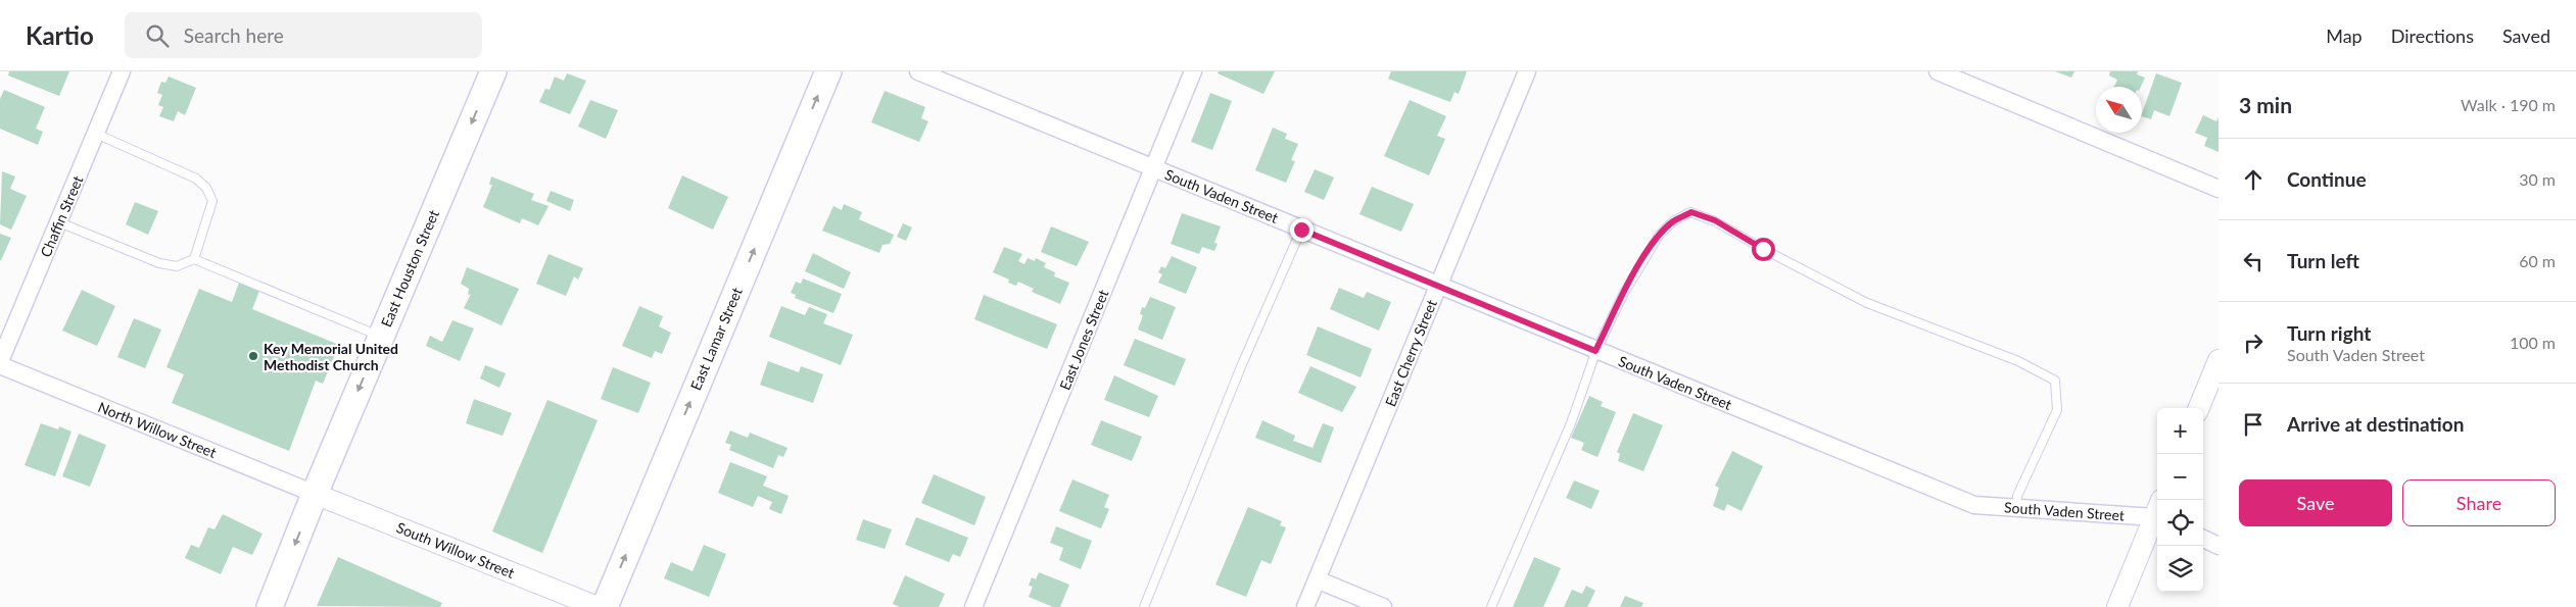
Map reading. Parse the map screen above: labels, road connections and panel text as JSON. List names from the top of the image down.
{
  "streets": {
    "main road": ["East Houston Street", "East Lamar Street"],
    "street": [
      "South Vaden Street",
      "Chaffin Street",
      "East Jones Street",
      "East Cherry Street",
      "North Willow Street",
      "South Willow Street"
    ]
  },
  "crossings": [
    ["South Vaden Street", "East Jones Street"],
    ["South Vaden Street", "East Cherry Street"],
    ["Chaffin Street", "North Willow Street"],
    ["East Houston Street", "North Willow Street"],
    ["East Houston Street", "South Willow Street"],
    ["North Willow Street", "South Willow Street"]
  ],
  "one_way": ["East Houston Street", "East Lamar Street"],
  "places": ["Key Memorial United Methodist Church"],
  "north": "top left",
  "page": {
    "header": "Kartio",
    "search": "Search here",
    "nav": ["Map", "Directions", "Saved"],
    "heading": ["3 min", "Walk · 190 m"],
    "list": [
      ["Continue", "30 m"],
      ["Turn left", "60 m"],
      ["Turn right", "South Vaden Street", "100 m"],
      "Arrive at destination"
    ],
    "map_buttons": ["+", "−"],
    "buttons": ["Save", "Share"]
  }
}
